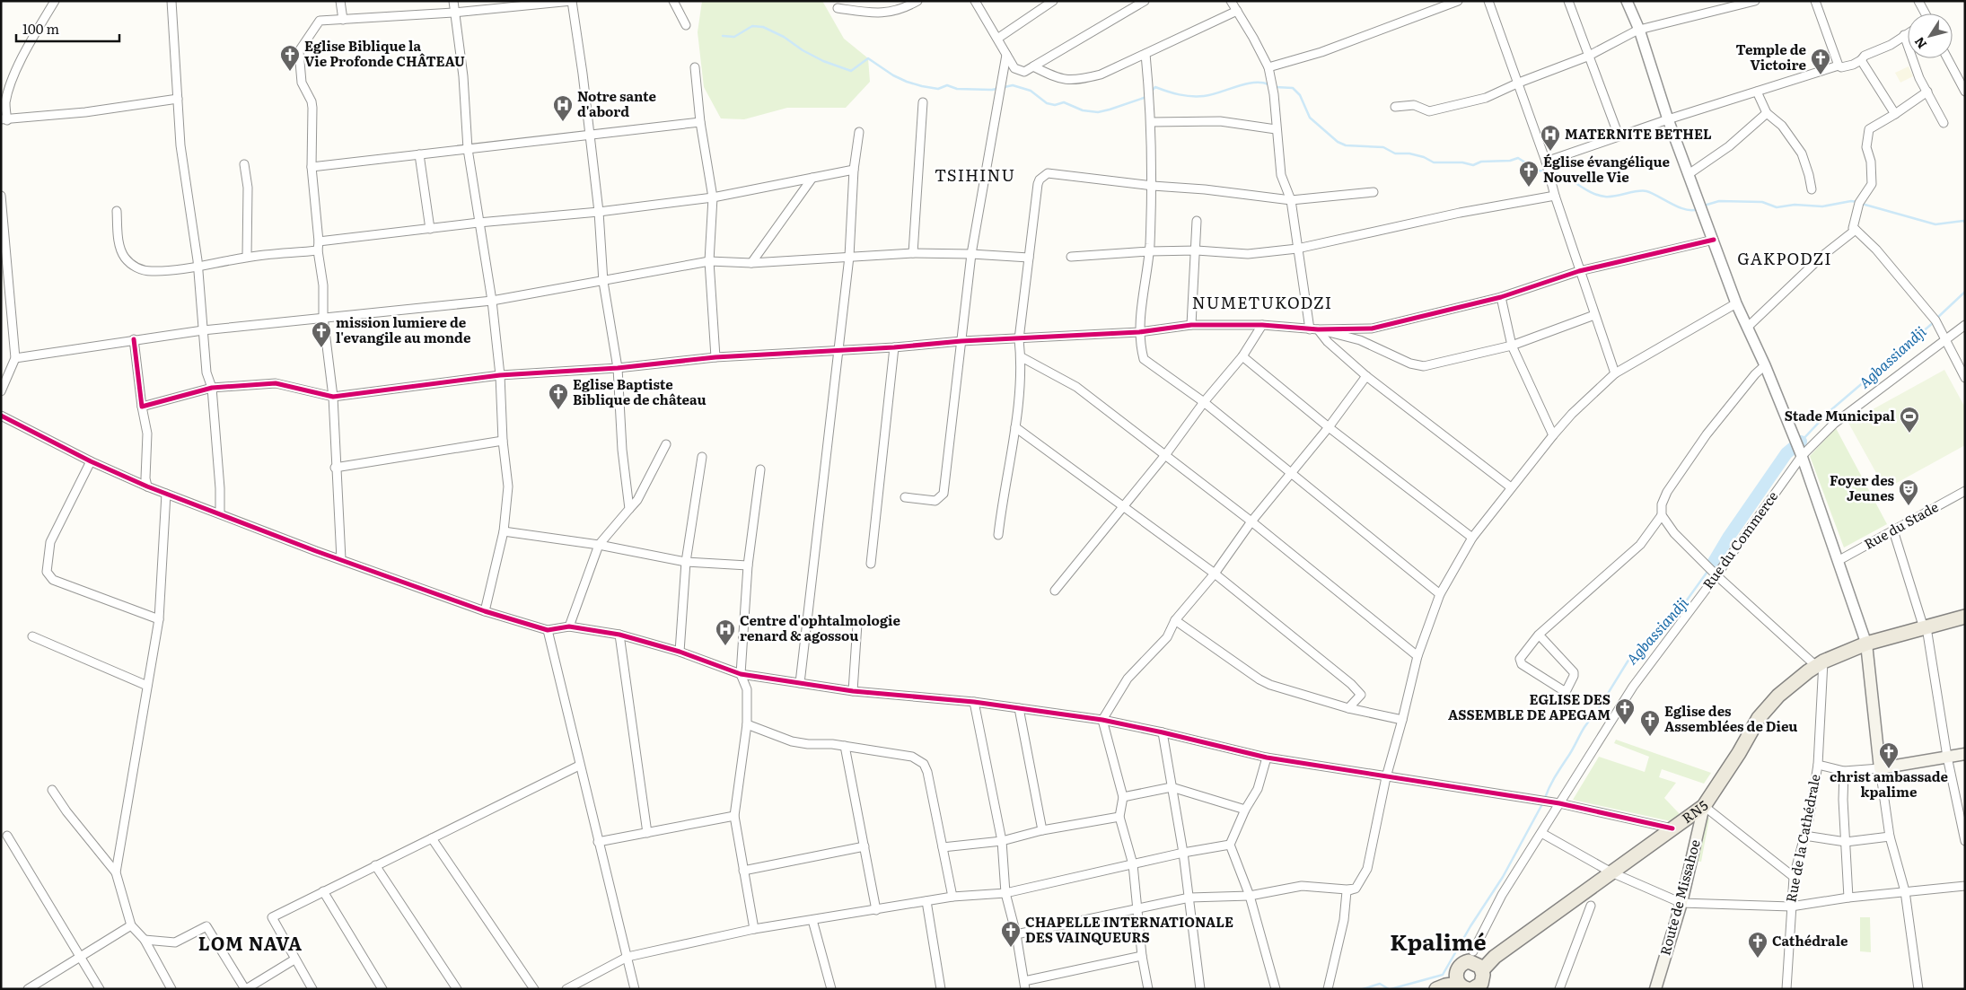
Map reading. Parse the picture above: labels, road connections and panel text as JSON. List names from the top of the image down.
{
  "streets": {
    "main road": ["RN5", "Route de Missahoe"],
    "street": ["Rue du Stade", "Rue du Commerce", "Rue de la Cathédrale"]
  },
  "crossings": [
    ["Rue du Commerce", "RN5"],
    ["RN5", "Rue de la Cathédrale"],
    ["RN5", "Route de Missahoe"]
  ],
  "districts": [
    "TSIHINU",
    "GAKPODZI",
    "NUMETUKODZI",
    "Kpalimé",
    "LOM NAVA"
  ],
  "water": ["Agbassiandji"],
  "places": {
    "church": [
      "Eglise Biblique la Vie Profonde CHÂTEAU",
      "Temple de Victoire",
      "Église évangélique Nouvelle Vie",
      "mission lumiere de l'evangile au monde",
      "Eglise Baptiste Biblique de château",
      "EGLISE DES ASSEMBLE DE APEGAM",
      "Eglise des Assemblées de Dieu",
      "christ ambassade kpalime",
      "CHAPELLE INTERNATIONALE DES VAINQUEURS",
      "Cathédrale"
    ],
    "hospital": ["Notre sante d'abord", "MATERNITE BETHEL", "Centre d'ophtalmologie renard & agossou"],
    "sports": ["Stade Municipal"],
    "theatre": ["Foyer des Jeunes"]
  },
  "scale_bar": "100 m",
  "north": "bottom left"
}
